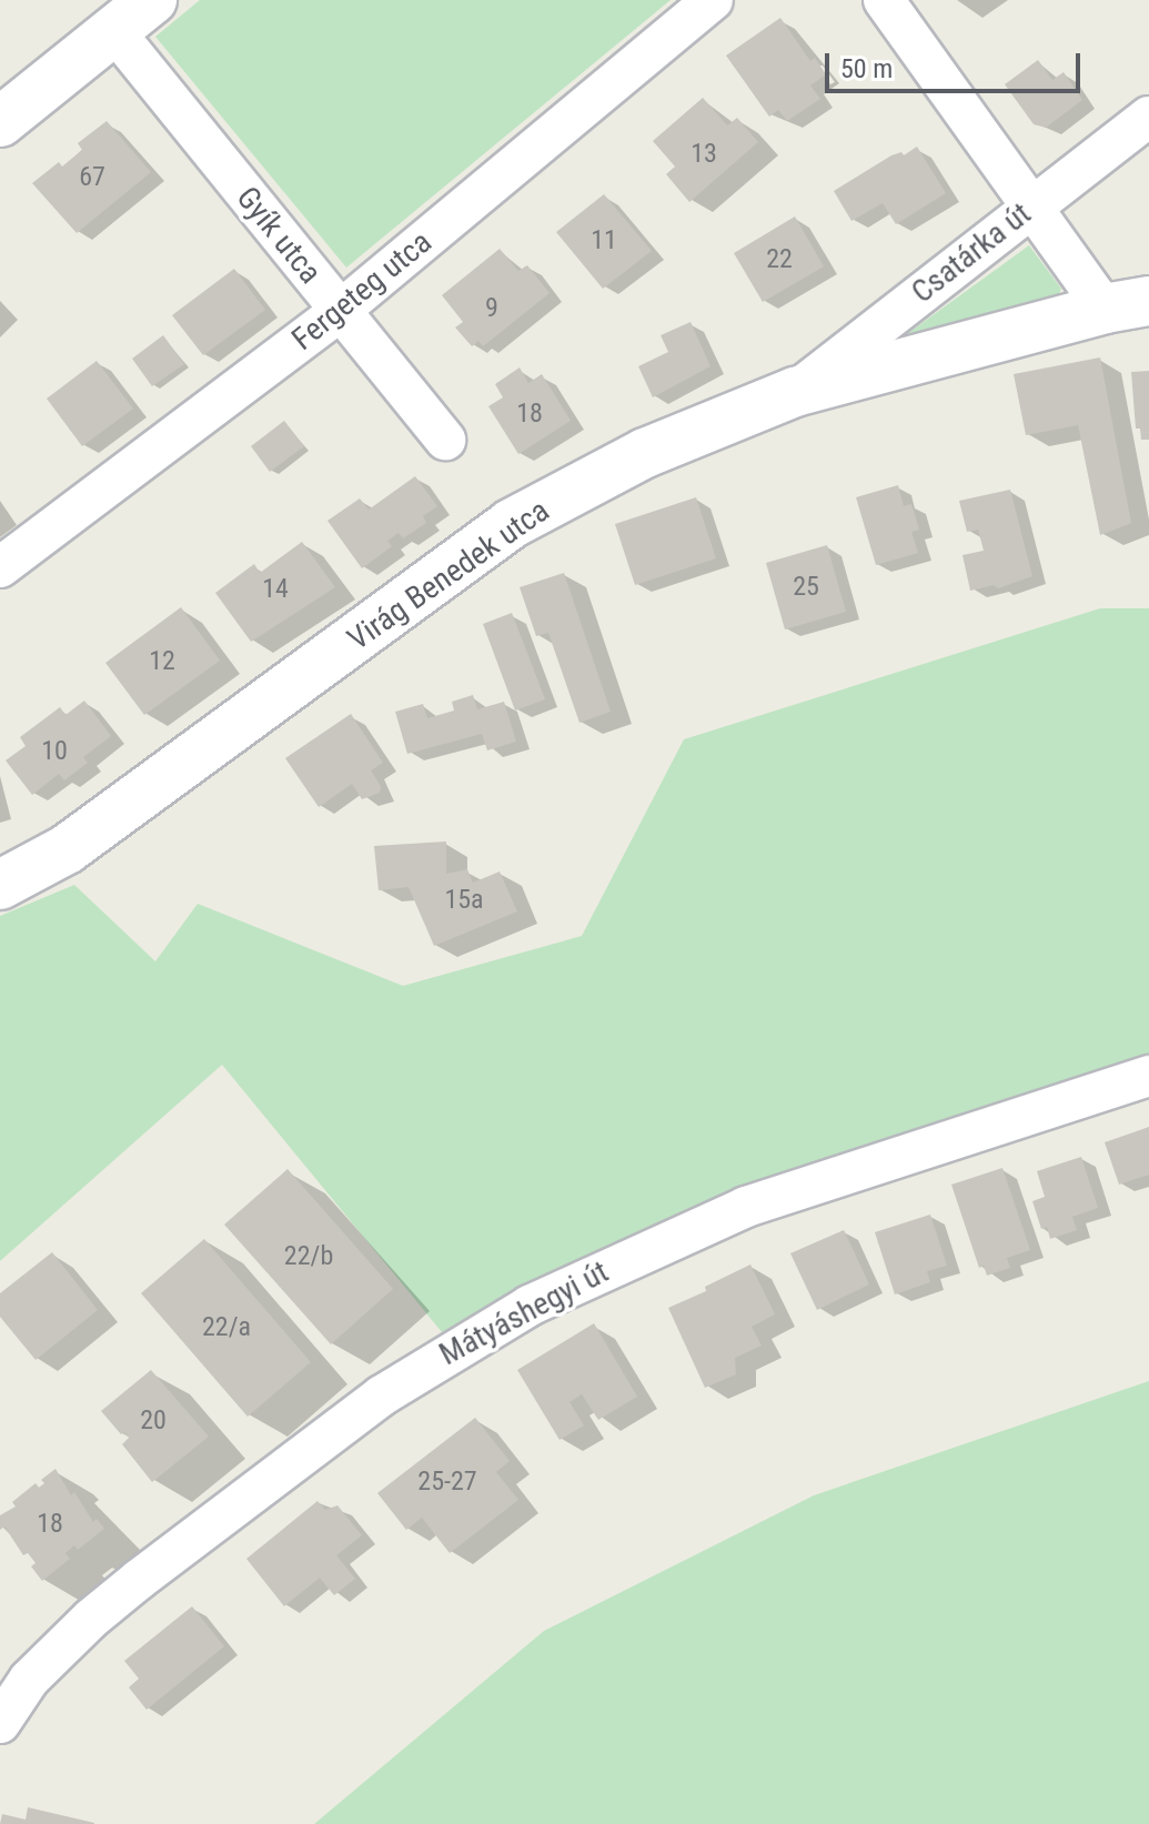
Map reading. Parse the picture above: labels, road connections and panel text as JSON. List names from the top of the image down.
{
  "streets": {
    "street": [
      "Gyík utca",
      "Csatárka út",
      "Fergeteg utca",
      "Virág Benedek utca",
      "Mátyáshegyi út"
    ]
  },
  "crossings": [
    ["Gyík utca", "Fergeteg utca"],
    ["Csatárka út", "Virág Benedek utca"]
  ],
  "house_numbers": [
    "13",
    "67",
    "11",
    "22",
    "9",
    "18",
    "25",
    "14",
    "12",
    "10",
    "15a",
    "22/b",
    "22/a",
    "20",
    "25-27",
    "18"
  ],
  "scale_bar": "50 m"
}
